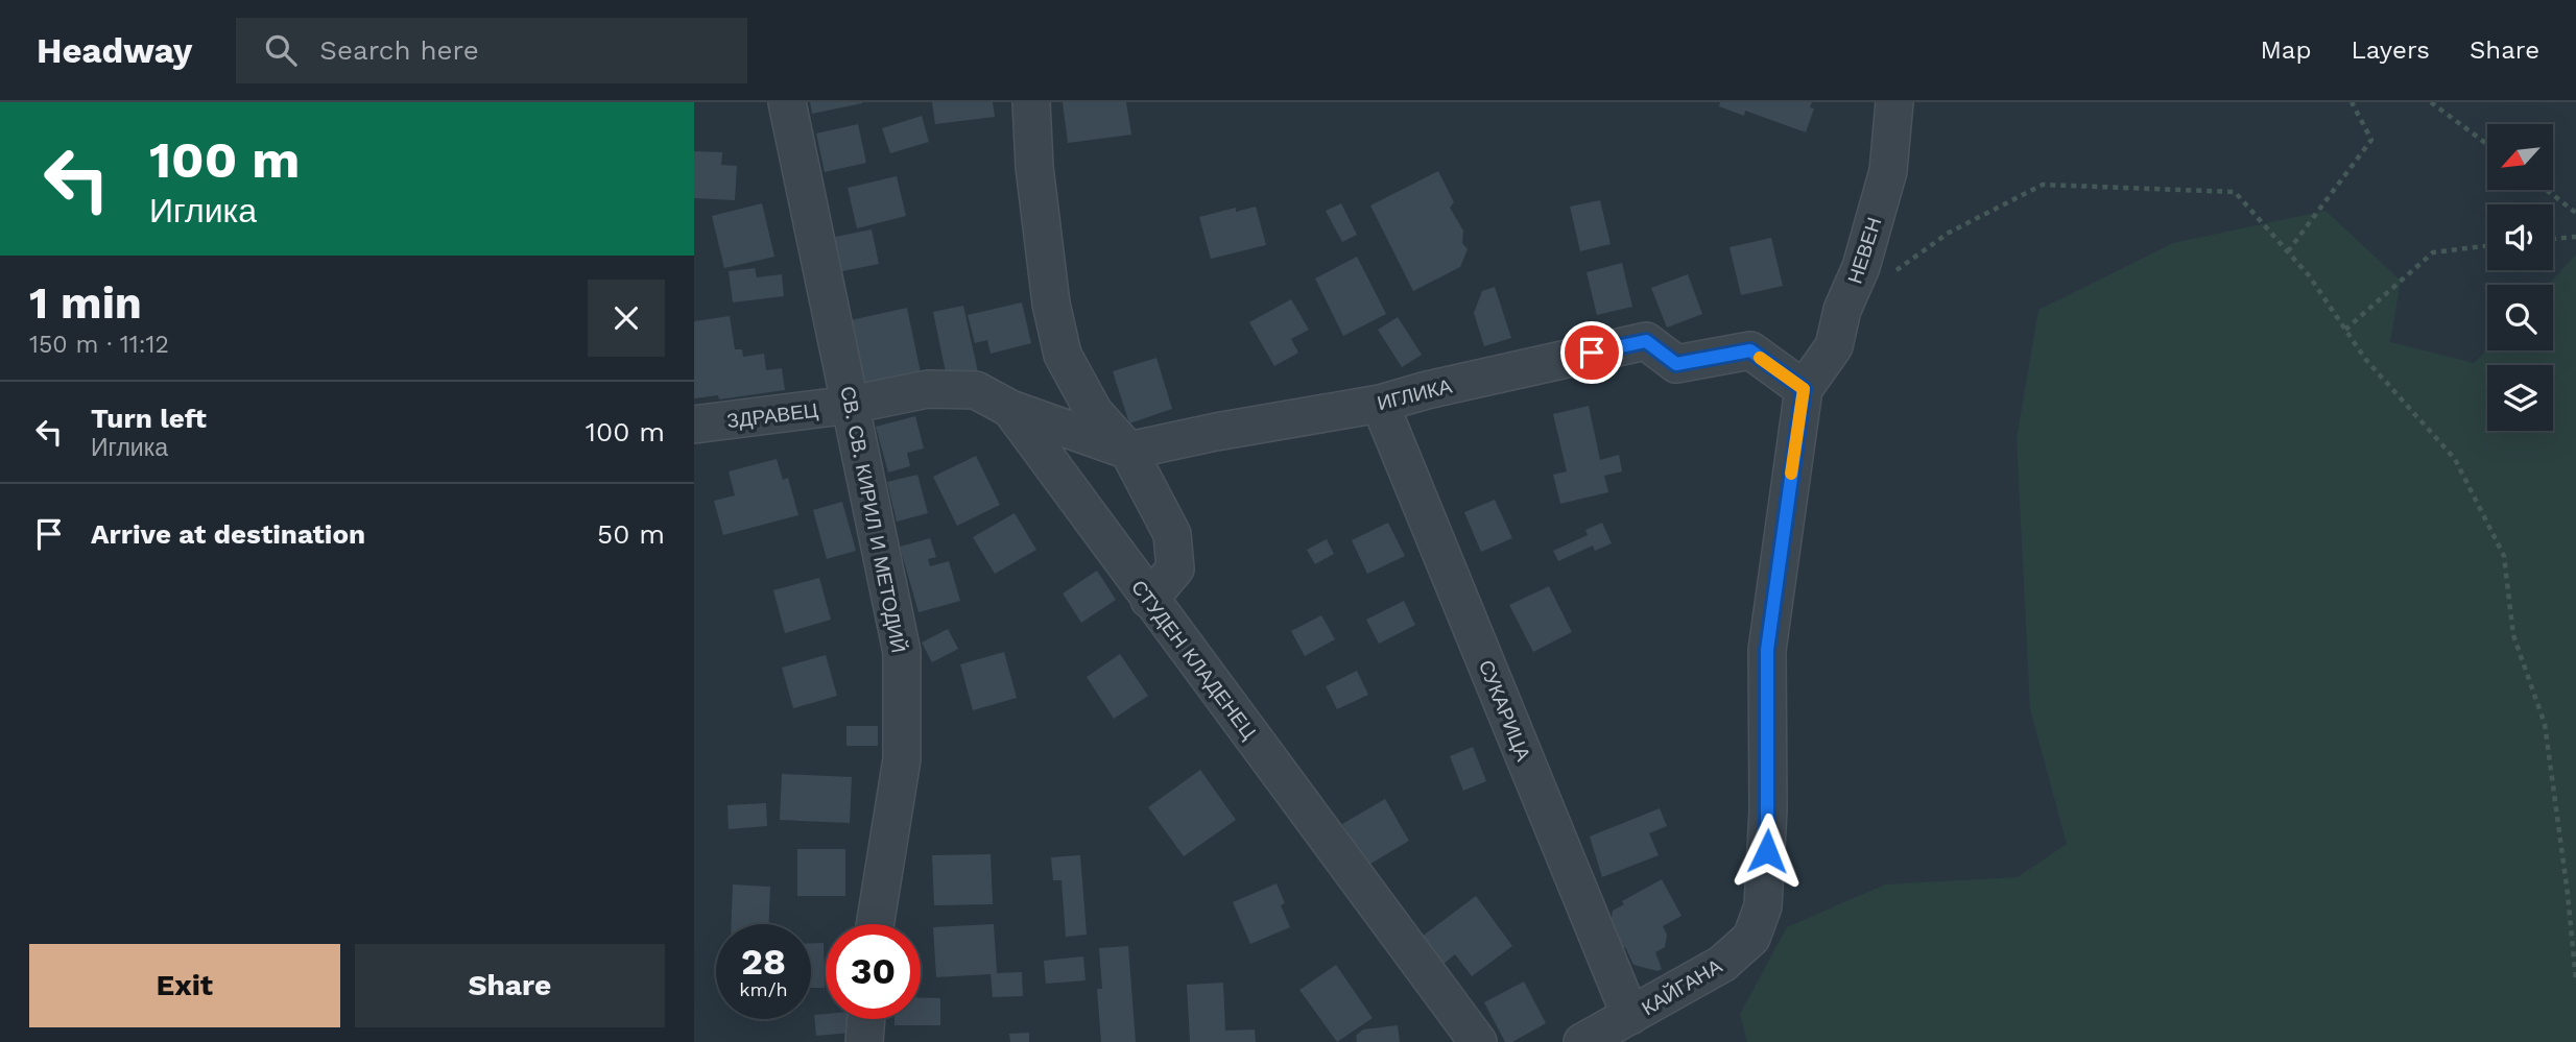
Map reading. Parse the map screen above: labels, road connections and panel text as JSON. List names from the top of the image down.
{
  "streets": {
    "street": [
      "НЕВЕН",
      "ИГЛИКА",
      "ЗДРАВЕЦ",
      "СВ. СВ. КИРИЛ И МЕТОДИЙ",
      "СТУДЕН КЛАДЕНЕЦ",
      "СУКАРИЦА",
      "КАЙГАНА"
    ]
  },
  "crossings": [
    ["НЕВЕН", "ИГЛИКА"],
    ["НЕВЕН", "КАЙГАНА"],
    ["ИГЛИКА", "СУКАРИЦА"],
    ["ИГЛИКА", "КАЙГАНА"],
    ["ЗДРАВЕЦ", "СВ. СВ. КИРИЛ И МЕТОДИЙ"],
    ["ЗДРАВЕЦ", "СТУДЕН КЛАДЕНЕЦ"],
    ["СВ. СВ. КИРИЛ И МЕТОДИЙ", "СТУДЕН КЛАДЕНЕЦ"],
    ["СУКАРИЦА", "КАЙГАНА"]
  ],
  "north": "bottom left",
  "page": {
    "header": "Headway",
    "search": "Search here",
    "nav": ["Map", "Layers", "Share"],
    "turn": ["100 m", "Иглика"],
    "heading": ["1 min", "150 m · 11:12"],
    "list": [
      {
        "name": "Turn left",
        "note": "Иглика",
        "value": "100 m"
      },
      {
        "name": "Arrive at destination",
        "value": "50 m"
      }
    ],
    "speed": "28 km/h",
    "limit": "30",
    "buttons": ["Exit", "Share"]
  }
}
